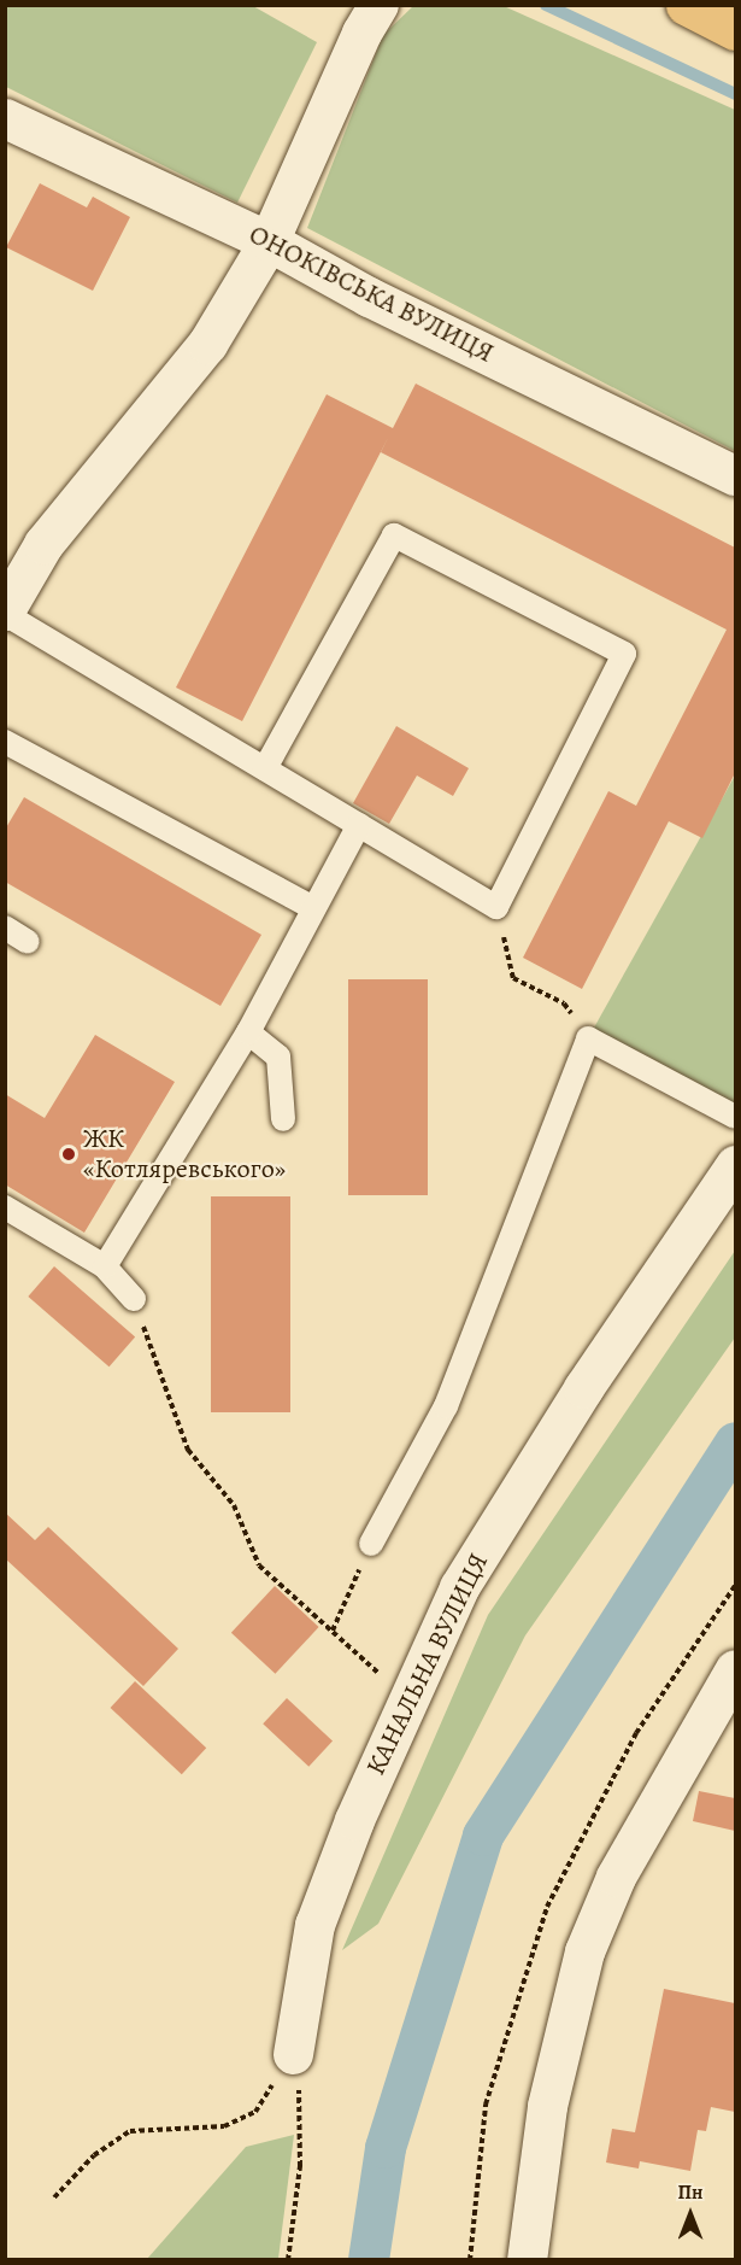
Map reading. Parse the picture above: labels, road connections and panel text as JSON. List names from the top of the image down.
{
  "streets": {
    "street": ["ОНОКІВСЬКА ВУЛИЦЯ", "КАНАЛЬНА ВУЛИЦЯ"]
  },
  "places": ["ЖК «Котляревського»"],
  "north": "top"
}
